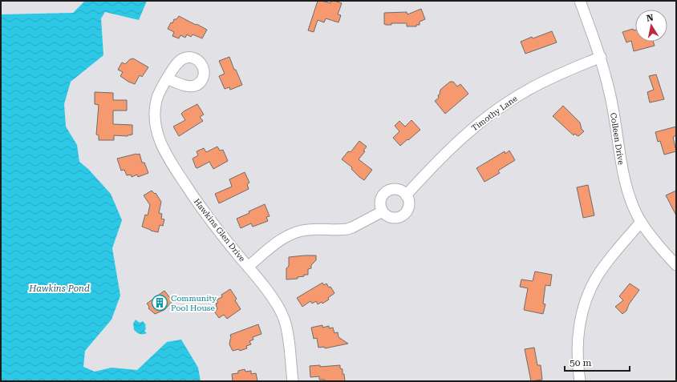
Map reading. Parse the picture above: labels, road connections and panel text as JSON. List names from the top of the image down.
{
  "streets": {
    "street": ["Timothy Lane", "Colleen Drive", "Hawkins Glen Drive"]
  },
  "crossings": [
    ["Timothy Lane", "Colleen Drive"]
  ],
  "water": ["Hawkins Pond"],
  "places": {
    "building": ["Community Pool House"]
  },
  "scale_bar": "50 m",
  "north": "top"
}
